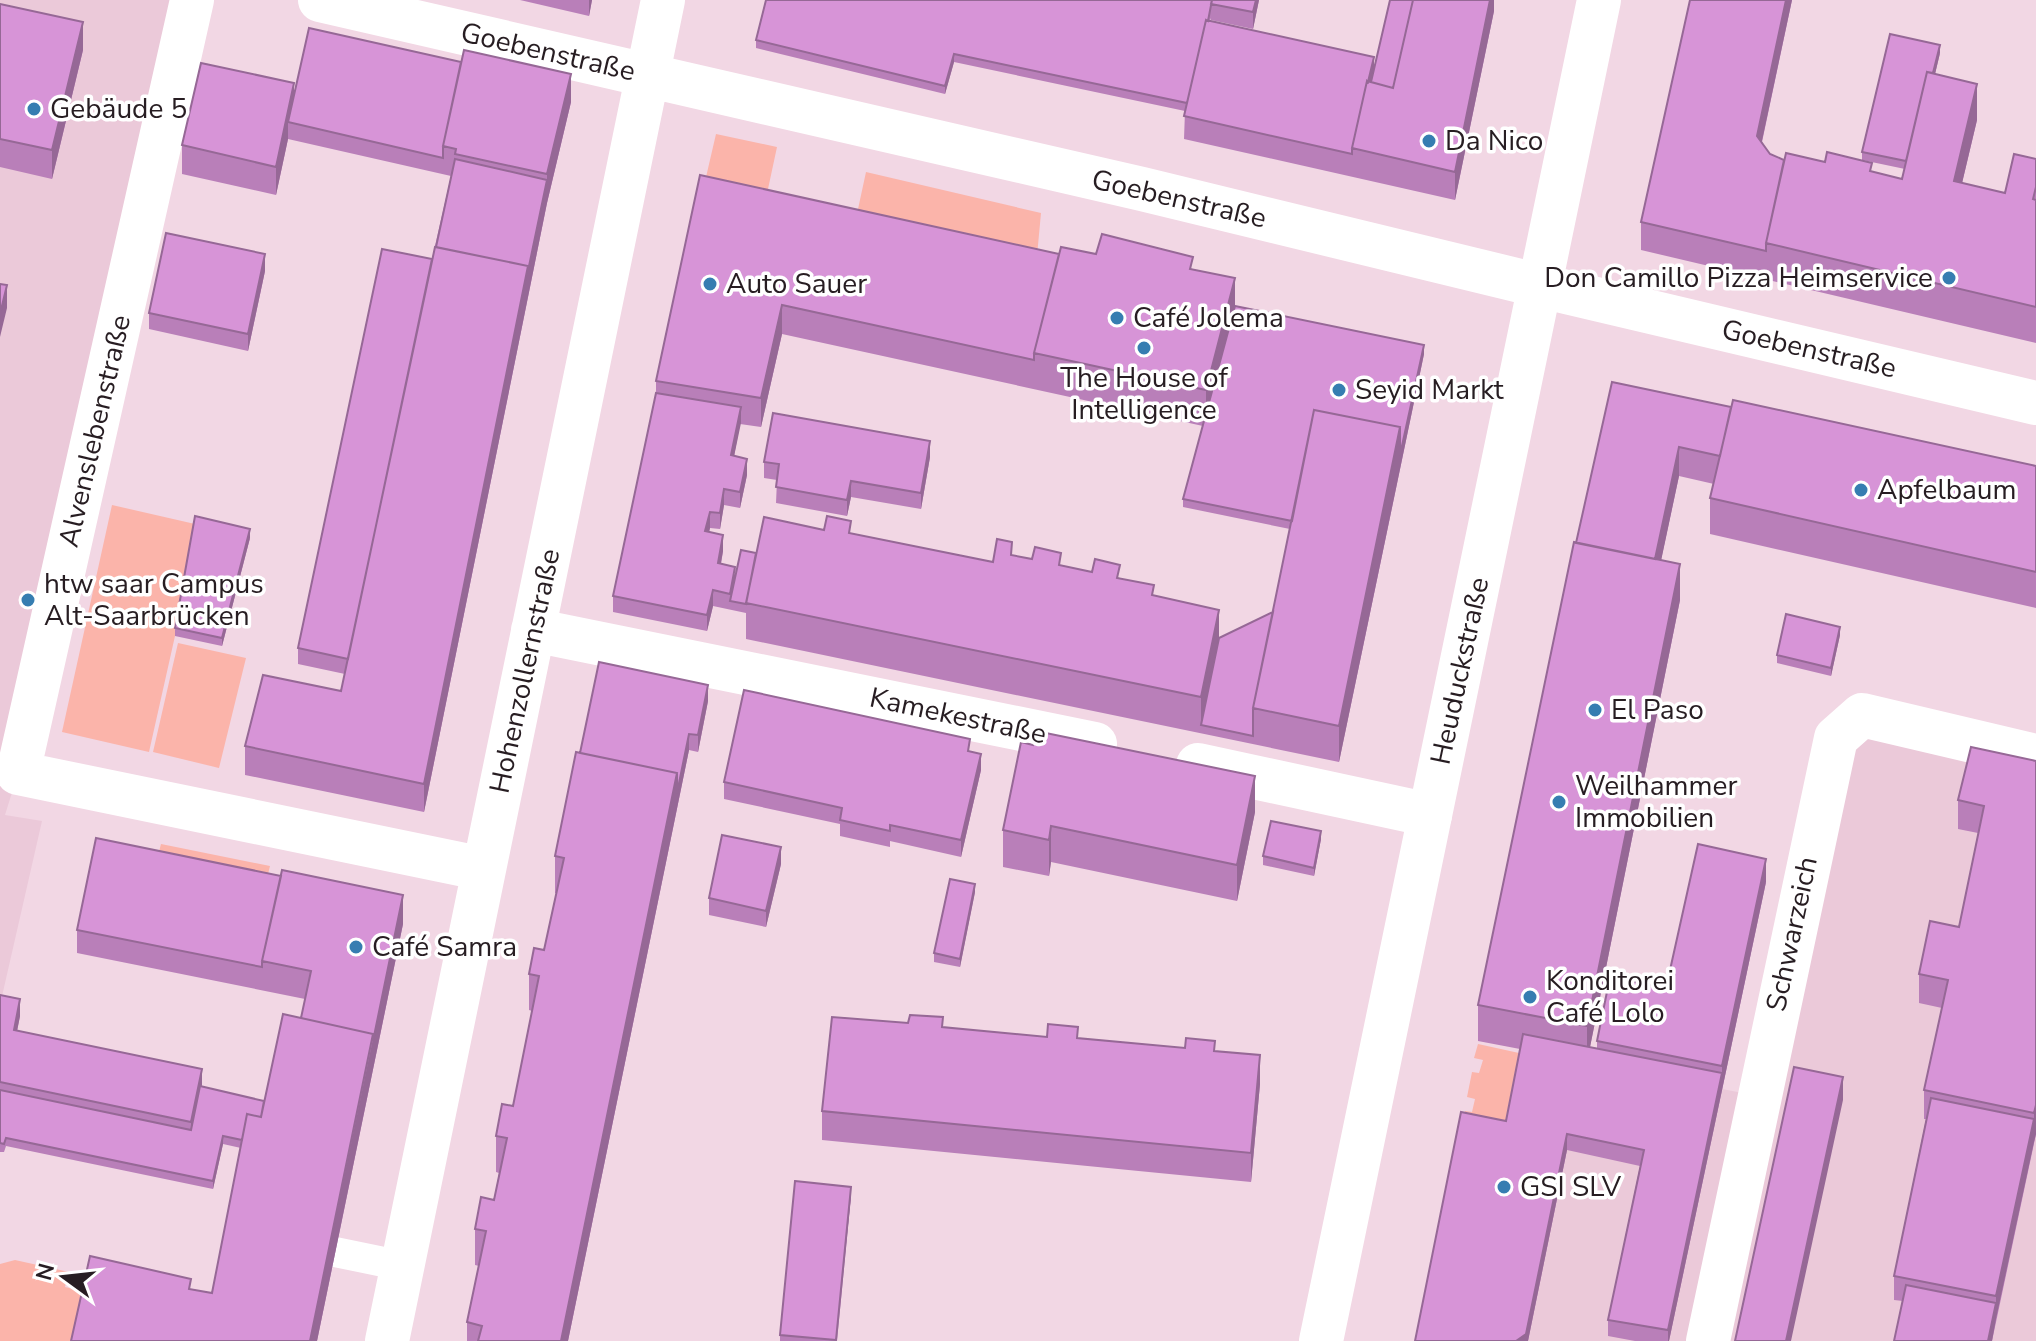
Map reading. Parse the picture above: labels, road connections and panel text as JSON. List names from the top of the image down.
{
  "streets": {
    "street": [
      "Goebenstraße",
      "Alvenslebenstraße",
      "Hohenzollernstraße",
      "Heuduckstraße",
      "Kamekestraße",
      "Schwarzeich"
    ]
  },
  "crossings": [
    ["Goebenstraße", "Hohenzollernstraße"],
    ["Goebenstraße", "Heuduckstraße"],
    ["Alvenslebenstraße", "Hohenzollernstraße"],
    ["Hohenzollernstraße", "Kamekestraße"],
    ["Heuduckstraße", "Kamekestraße"]
  ],
  "places": [
    "Gebäude 5",
    "Da Nico",
    "Don Camillo Pizza Heimservice",
    "Auto Sauer",
    "Café Jolema",
    "The House of Intelligence",
    "Seyid Markt",
    "Apfelbaum",
    "htw saar Campus Alt-Saarbrücken",
    "El Paso",
    "Weilhammer Immobilien",
    "Café Samra",
    "Konditorei Café Lolo",
    "GSI SLV"
  ],
  "north": "left"
}
